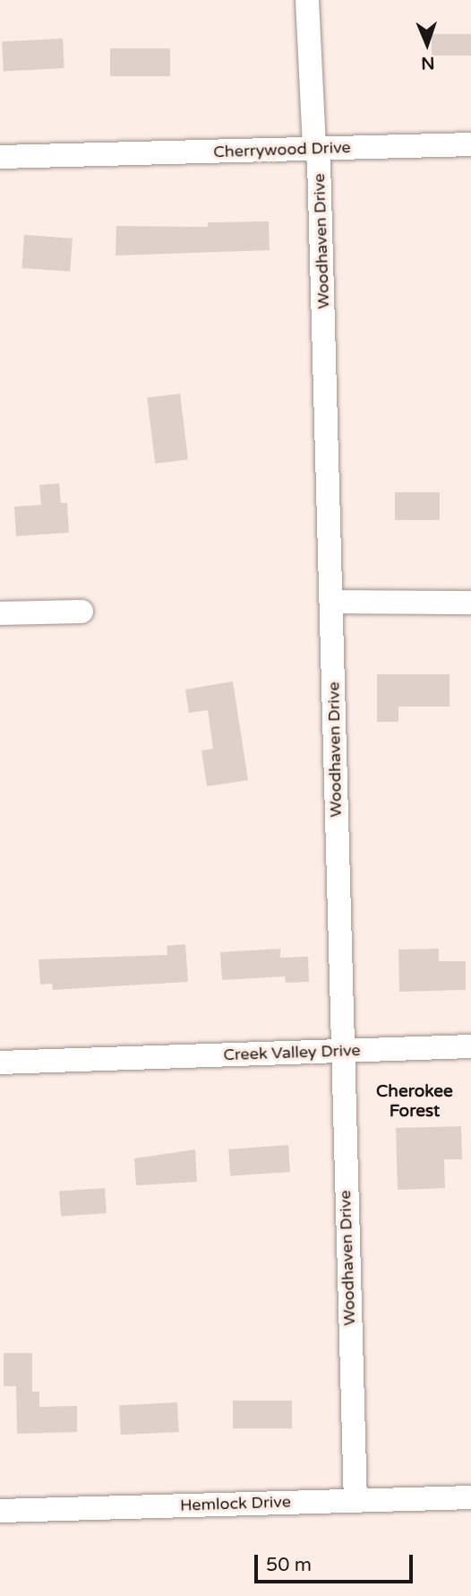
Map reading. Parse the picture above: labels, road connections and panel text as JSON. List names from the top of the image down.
{
  "streets": {
    "street": [
      "Cherrywood Drive",
      "Woodhaven Drive",
      "Creek Valley Drive",
      "Hemlock Drive"
    ]
  },
  "crossings": [
    ["Cherrywood Drive", "Woodhaven Drive"],
    ["Woodhaven Drive", "Creek Valley Drive"],
    ["Woodhaven Drive", "Hemlock Drive"]
  ],
  "districts": ["Cherokee Forest"],
  "scale_bar": "50 m",
  "north": "bottom"
}
